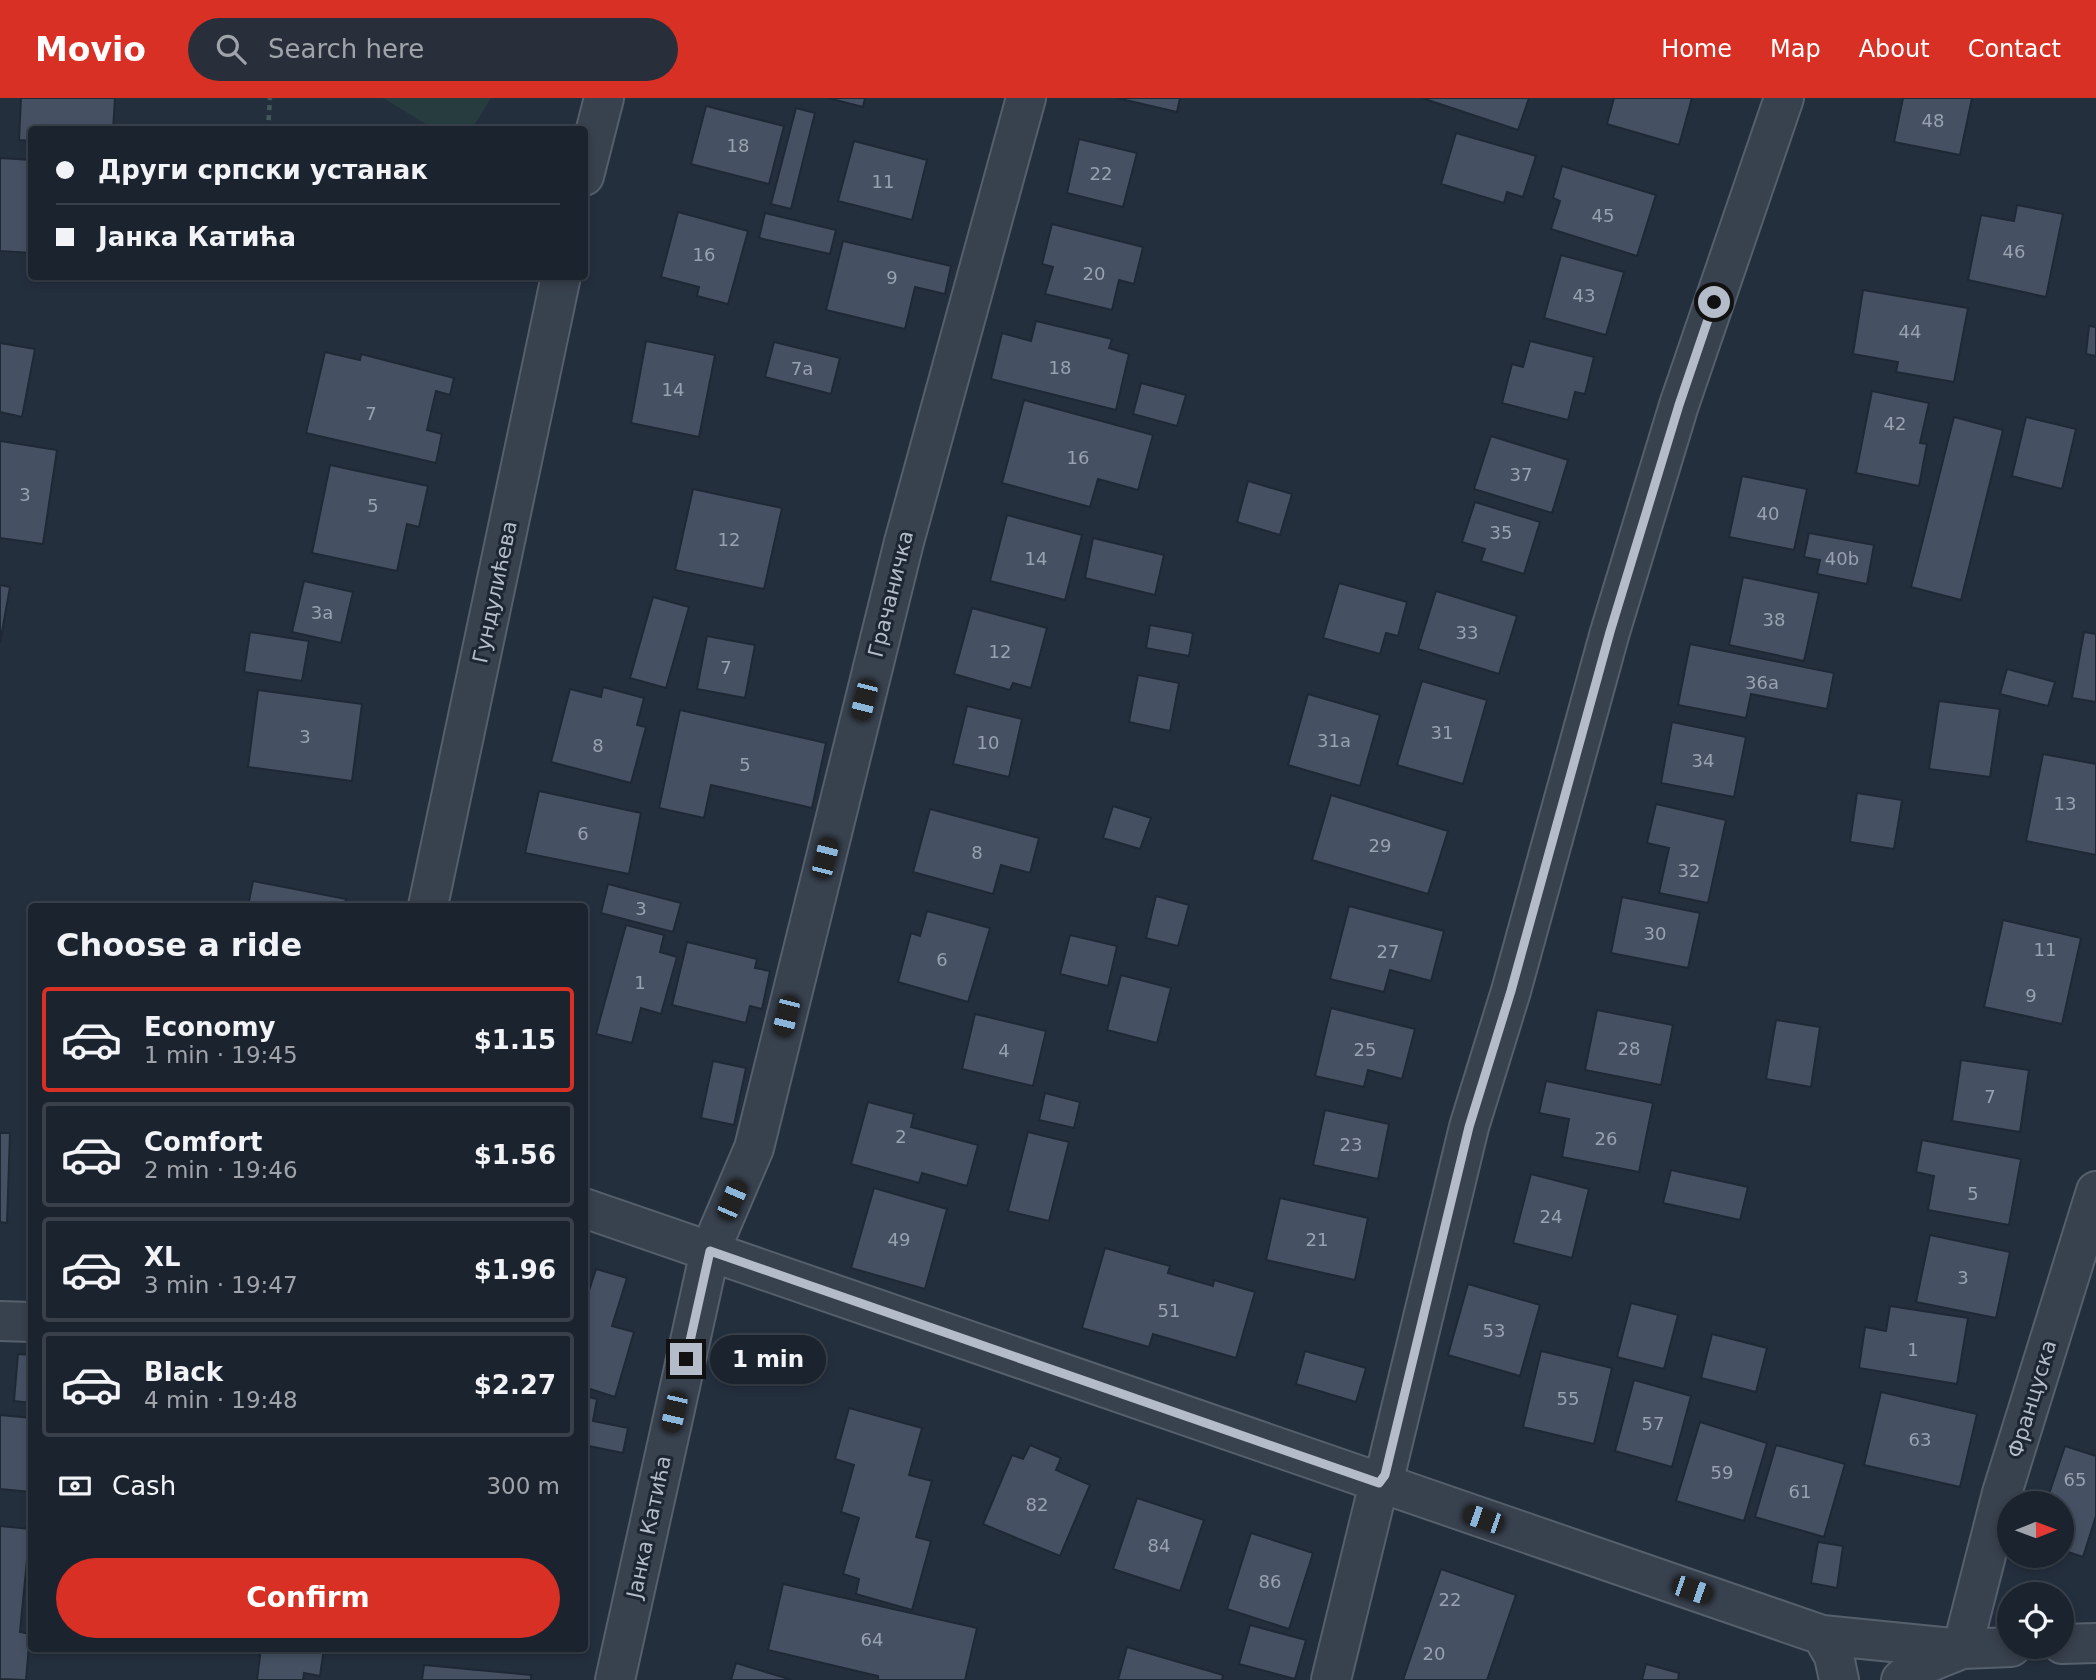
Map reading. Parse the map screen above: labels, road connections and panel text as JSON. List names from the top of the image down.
{
  "streets": {
    "street": [
      "Гундулићева",
      "Грачаничка",
      "Француска",
      "Јанка Катића"
    ]
  },
  "crossings": [
    ["Грачаничка", "Јанка Катића"]
  ],
  "house_numbers": [
    "48",
    "18",
    "22",
    "11",
    "45",
    "46",
    "16",
    "20",
    "9",
    "43",
    "44",
    "18",
    "7a",
    "14",
    "7",
    "42",
    "16",
    "37",
    "3",
    "5",
    "40",
    "35",
    "12",
    "14",
    "40b",
    "3a",
    "38",
    "33",
    "12",
    "7",
    "36a",
    "31",
    "3",
    "31a",
    "10",
    "8",
    "34",
    "5",
    "13",
    "6",
    "29",
    "8",
    "32",
    "3",
    "30",
    "11",
    "27",
    "6",
    "1",
    "9",
    "28",
    "25",
    "4",
    "7",
    "2",
    "26",
    "23",
    "5",
    "24",
    "49",
    "21",
    "3",
    "51",
    "53",
    "1",
    "55",
    "57",
    "63",
    "59",
    "65",
    "61",
    "82",
    "84",
    "86",
    "22",
    "64",
    "20"
  ],
  "north": "right",
  "page": {
    "header": "Movio",
    "search": "Search here",
    "nav": [
      "Home",
      "Map",
      "About",
      "Contact"
    ],
    "banner": ["Други српски устанак", "Јанка Катића"],
    "heading": "Choose a ride",
    "list": [
      {
        "name": "Economy",
        "note": "1 min · 19:45",
        "value": "$1.15"
      },
      {
        "name": "Comfort",
        "note": "2 min · 19:46",
        "value": "$1.56"
      },
      {
        "name": "XL",
        "note": "3 min · 19:47",
        "value": "$1.96"
      },
      {
        "name": "Black",
        "note": "4 min · 19:48",
        "value": "$2.27"
      }
    ],
    "bubble": "1 min",
    "pay": ["Cash", "300 m"],
    "buttons": "Confirm"
  }
}
